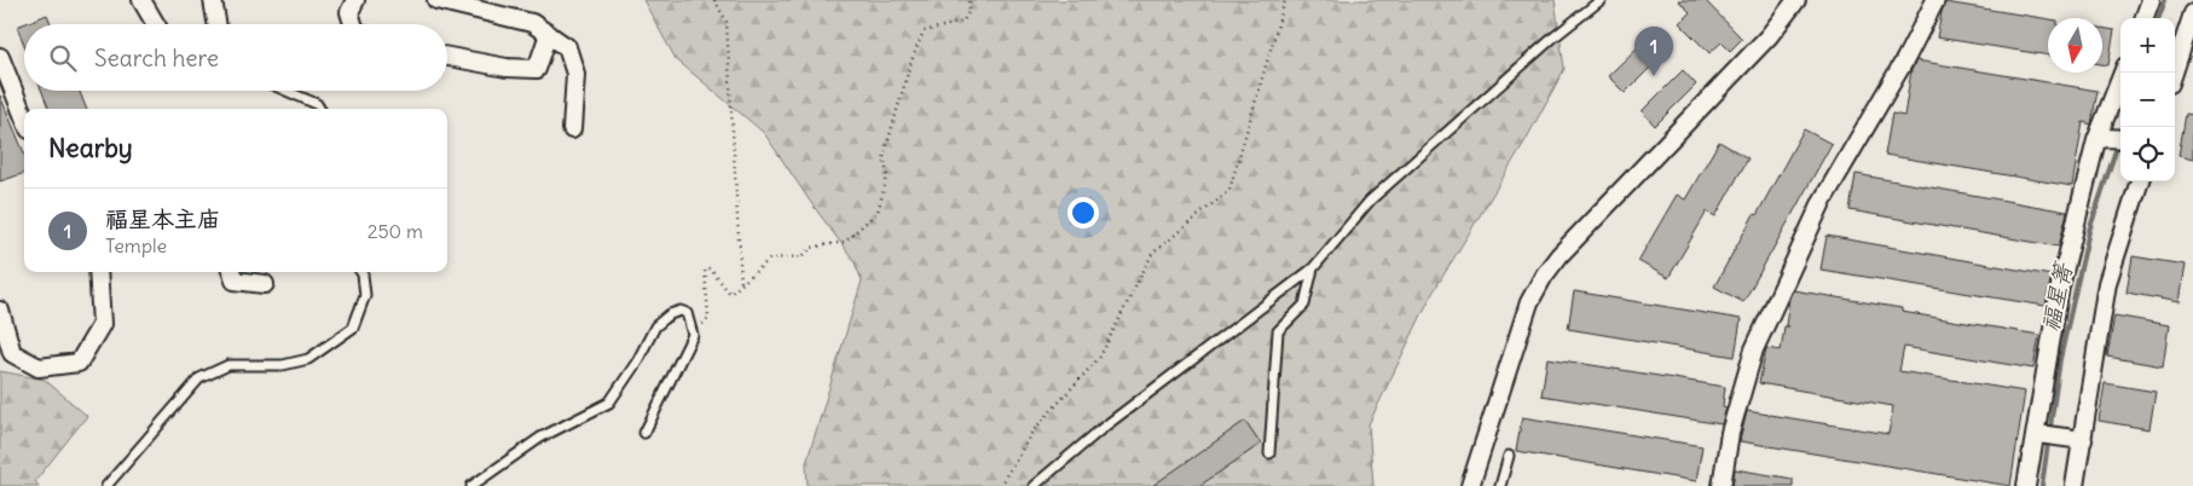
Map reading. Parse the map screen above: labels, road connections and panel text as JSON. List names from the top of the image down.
{
  "water": ["福星箐"],
  "north": "bottom",
  "page": {
    "map_buttons": ["+", "−"],
    "search": "Search here",
    "pins": "1",
    "heading": "Nearby",
    "list": [
      {
        "mark": "1",
        "name": "福星本主庙",
        "note": "Temple",
        "value": "250 m"
      }
    ]
  }
}
